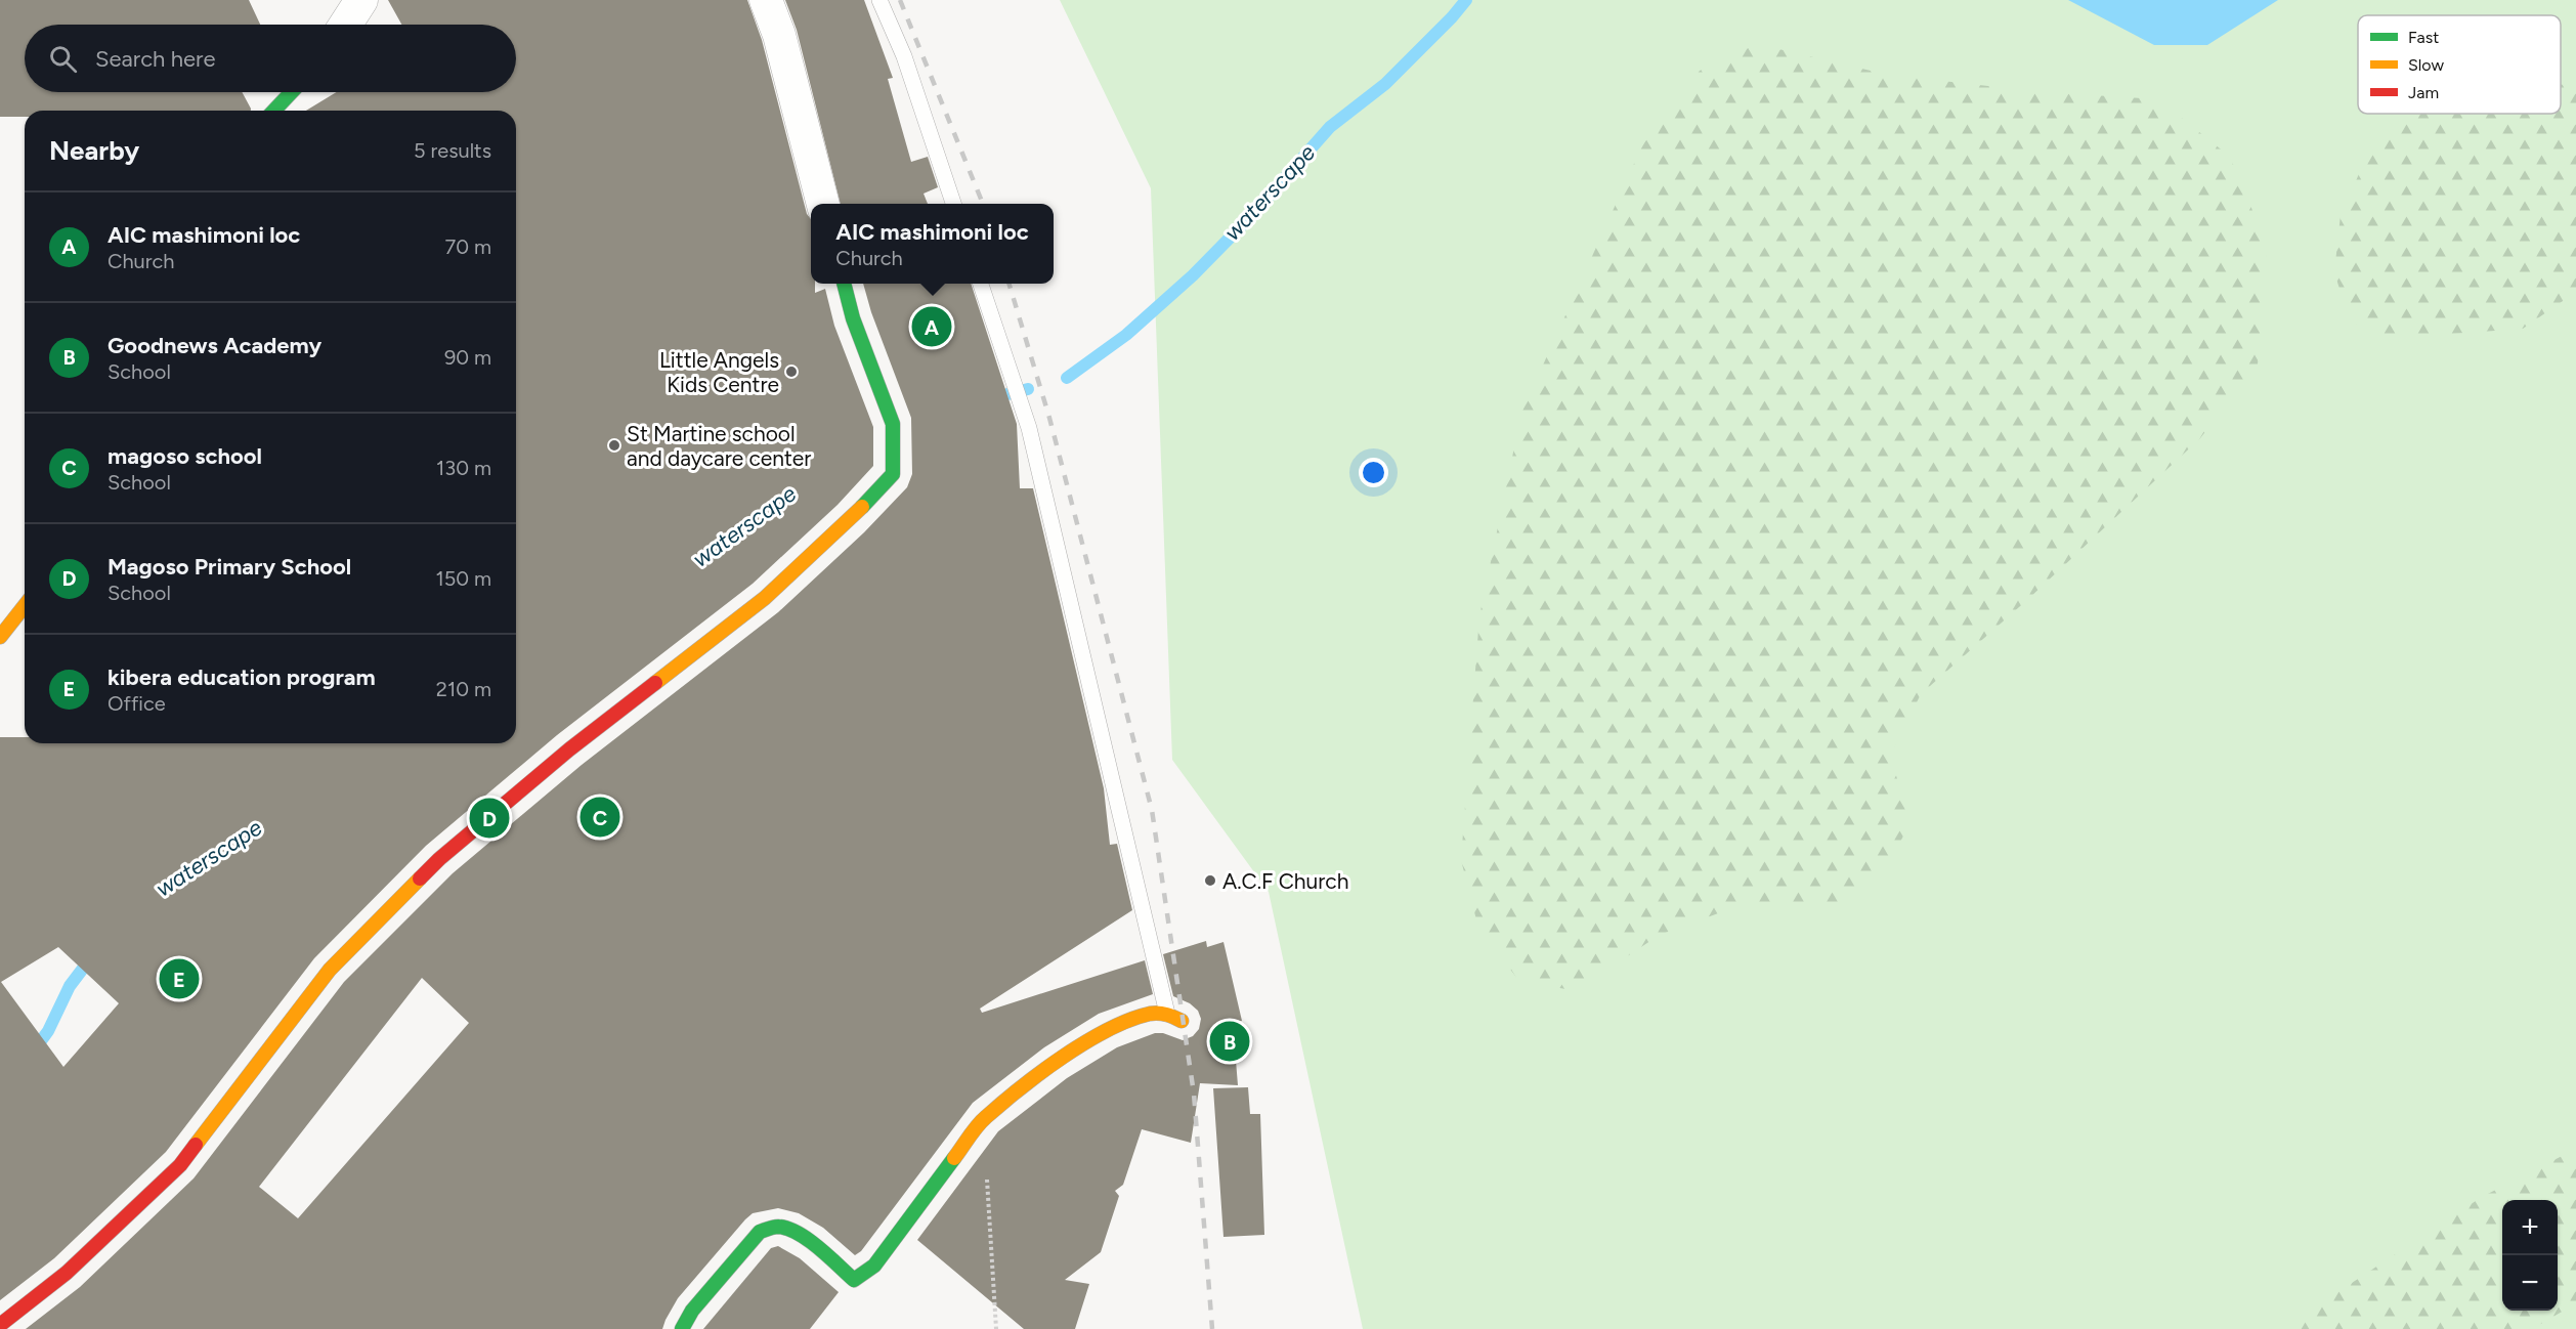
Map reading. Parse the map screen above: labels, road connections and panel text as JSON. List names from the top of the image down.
{
  "water": ["waterscape"],
  "places": ["Little Angels Kids Centre", "St Martine school and daycare center", "A.C.F Church"],
  "legend": ["Fast", "Slow", "Jam"],
  "page": {
    "search": "Search here",
    "heading": ["Nearby", "5 results"],
    "list": [
      {
        "mark": "A",
        "name": "AIC mashimoni loc",
        "note": "Church",
        "value": "70 m"
      },
      {
        "mark": "B",
        "name": "Goodnews Academy",
        "note": "School",
        "value": "90 m"
      },
      {
        "mark": "C",
        "name": "magoso school",
        "note": "School",
        "value": "130 m"
      },
      {
        "mark": "D",
        "name": "Magoso Primary School",
        "note": "School",
        "value": "150 m"
      },
      {
        "mark": "E",
        "name": "kibera education program",
        "note": "Office",
        "value": "210 m"
      }
    ],
    "popup": ["AIC mashimoni loc", "Church"],
    "pins": [
      "A",
      "C",
      "D",
      "E",
      "B"
    ],
    "map_buttons": ["+", "−"]
  }
}
